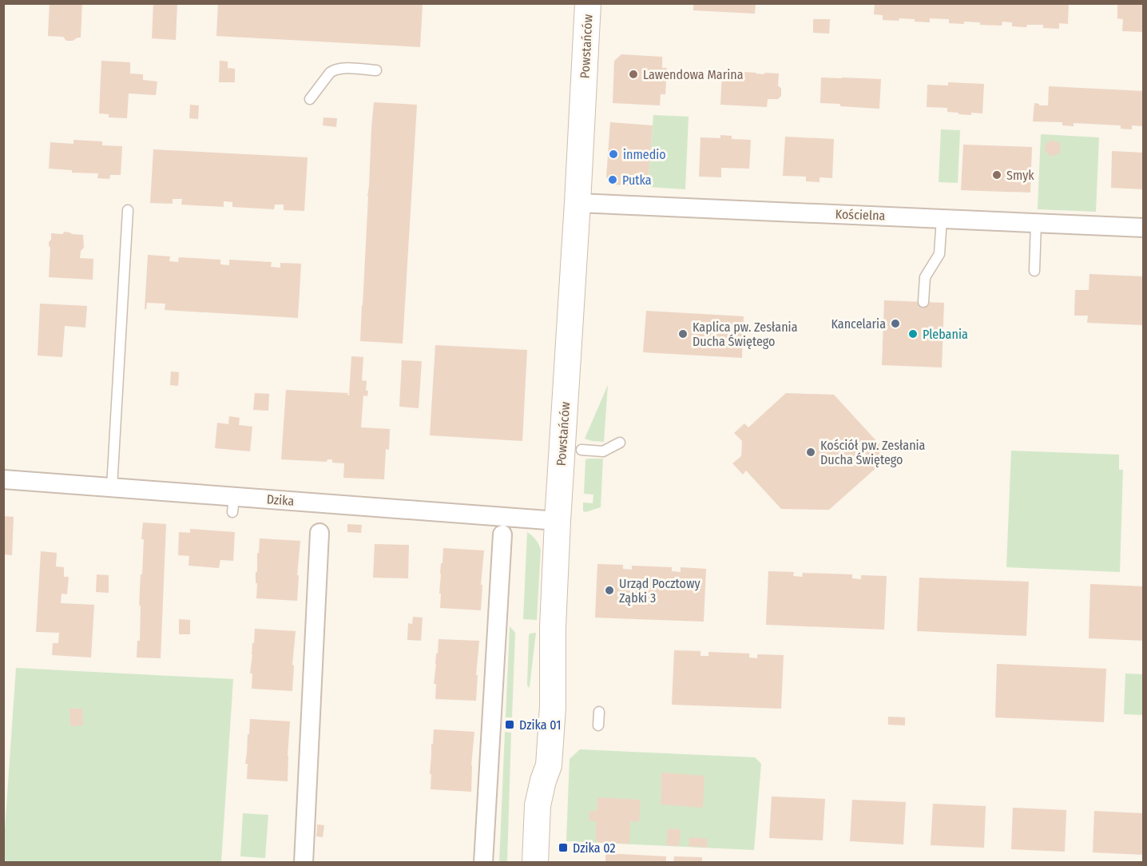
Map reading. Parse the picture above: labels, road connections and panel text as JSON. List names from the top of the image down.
{
  "streets": {
    "street": ["Powstańców", "Kościelna", "Dzika"]
  },
  "crossings": [
    ["Powstańców", "Kościelna"],
    ["Powstańców", "Dzika"]
  ],
  "places": {
    "other": [
      "Lawendowa Marina",
      "inmedio",
      "Smyk",
      "Putka",
      "Kancelaria",
      "Kaplica pw. Zesłania Ducha Świętego",
      "Plebania",
      "Kościół pw. Zesłania Ducha Świętego",
      "Urząd Pocztowy Ząbki 3"
    ],
    "transit": ["Dzika 01", "Dzika 02"]
  }
}
